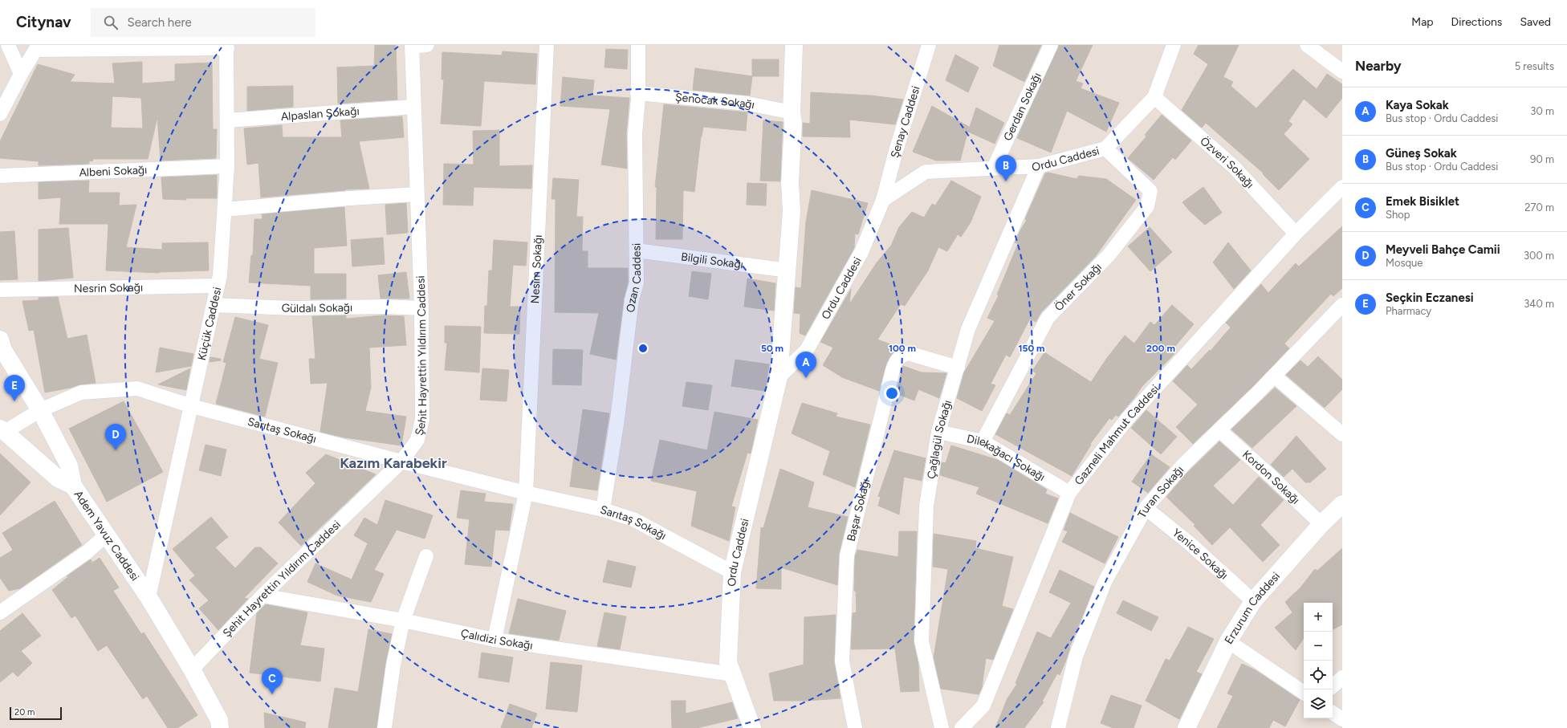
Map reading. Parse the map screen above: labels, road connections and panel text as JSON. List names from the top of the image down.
{
  "streets": {
    "street": [
      "Şenocak Sokağı",
      "Gerdan Sokağı",
      "Alpaslan Sokağı",
      "Şenay Caddesi",
      "Ordu Caddesi",
      "Özveri Sokağı",
      "Albeni Sokağı",
      "Bilgili Sokağı",
      "Nesim Sokağı",
      "Ozan Caddesi",
      "Öner Sokağı",
      "Nesrin Sokağı",
      "Güldalı Sokağı",
      "Küçük Caddesi",
      "Şehit Hayrettin Yıldırım Caddesi",
      "Sarıtaş Sokağı",
      "Gazneli Mahmut Caddesi",
      "Çağlagül Sokağı",
      "Dilekağacı Sokağı",
      "Kordon Sokağı",
      "Turan Sokağı",
      "Başar Sokağı",
      "Adem Yavuz Caddesi",
      "Yenice Sokağı",
      "Erzurum Caddesi",
      "Çalıdizi Sokağı"
    ]
  },
  "crossings": [
    ["Şenocak Sokağı", "Ordu Caddesi"],
    ["Şenocak Sokağı", "Ozan Caddesi"],
    ["Gerdan Sokağı", "Ordu Caddesi"],
    ["Alpaslan Sokağı", "Küçük Caddesi"],
    ["Alpaslan Sokağı", "Şehit Hayrettin Yıldırım Caddesi"],
    ["Şenay Caddesi", "Ordu Caddesi"],
    ["Ordu Caddesi", "Özveri Sokağı"],
    ["Ordu Caddesi", "Bilgili Sokağı"],
    ["Ordu Caddesi", "Öner Sokağı"],
    ["Ordu Caddesi", "Sarıtaş Sokağı"],
    ["Ordu Caddesi", "Çağlagül Sokağı"],
    ["Ordu Caddesi", "Çalıdizi Sokağı"],
    ["Özveri Sokağı", "Gazneli Mahmut Caddesi"],
    ["Albeni Sokağı", "Küçük Caddesi"],
    ["Bilgili Sokağı", "Ozan Caddesi"],
    ["Nesim Sokağı", "Sarıtaş Sokağı"],
    ["Ozan Caddesi", "Sarıtaş Sokağı"],
    ["Öner Sokağı", "Dilekağacı Sokağı"],
    ["Nesrin Sokağı", "Küçük Caddesi"],
    ["Güldalı Sokağı", "Küçük Caddesi"],
    ["Güldalı Sokağı", "Şehit Hayrettin Yıldırım Caddesi"],
    ["Küçük Caddesi", "Sarıtaş Sokağı"],
    ["Küçük Caddesi", "Adem Yavuz Caddesi"],
    ["Şehit Hayrettin Yıldırım Caddesi", "Sarıtaş Sokağı"],
    ["Şehit Hayrettin Yıldırım Caddesi", "Adem Yavuz Caddesi"],
    ["Şehit Hayrettin Yıldırım Caddesi", "Çalıdizi Sokağı"],
    ["Sarıtaş Sokağı", "Adem Yavuz Caddesi"],
    ["Gazneli Mahmut Caddesi", "Dilekağacı Sokağı"],
    ["Çağlagül Sokağı", "Dilekağacı Sokağı"],
    ["Çağlagül Sokağı", "Başar Sokağı"],
    ["Kordon Sokağı", "Turan Sokağı"],
    ["Kordon Sokağı", "Erzurum Caddesi"],
    ["Turan Sokağı", "Yenice Sokağı"],
    ["Yenice Sokağı", "Erzurum Caddesi"]
  ],
  "districts": ["Kazım Karabekir"],
  "scale_bar": "20 m",
  "page": {
    "header": "Citynav",
    "search": "Search here",
    "nav": ["Map", "Directions", "Saved"],
    "heading": ["Nearby", "5 results"],
    "list": [
      {
        "mark": "A",
        "name": "Kaya Sokak",
        "note": "Bus stop · Ordu Caddesi",
        "value": "30 m"
      },
      {
        "mark": "B",
        "name": "Güneş Sokak",
        "note": "Bus stop · Ordu Caddesi",
        "value": "90 m"
      },
      {
        "mark": "C",
        "name": "Emek Bisiklet",
        "note": "Shop",
        "value": "270 m"
      },
      {
        "mark": "D",
        "name": "Meyveli Bahçe Camii",
        "note": "Mosque",
        "value": "300 m"
      },
      {
        "mark": "E",
        "name": "Seçkin Eczanesi",
        "note": "Pharmacy",
        "value": "340 m"
      }
    ],
    "pins": [
      "B",
      "A",
      "E",
      "D",
      "C"
    ],
    "map_buttons": ["+", "−"],
    "scale": "20 m"
  },
  "rings": [
    "50 m",
    "100 m",
    "150 m",
    "200 m"
  ]
}
